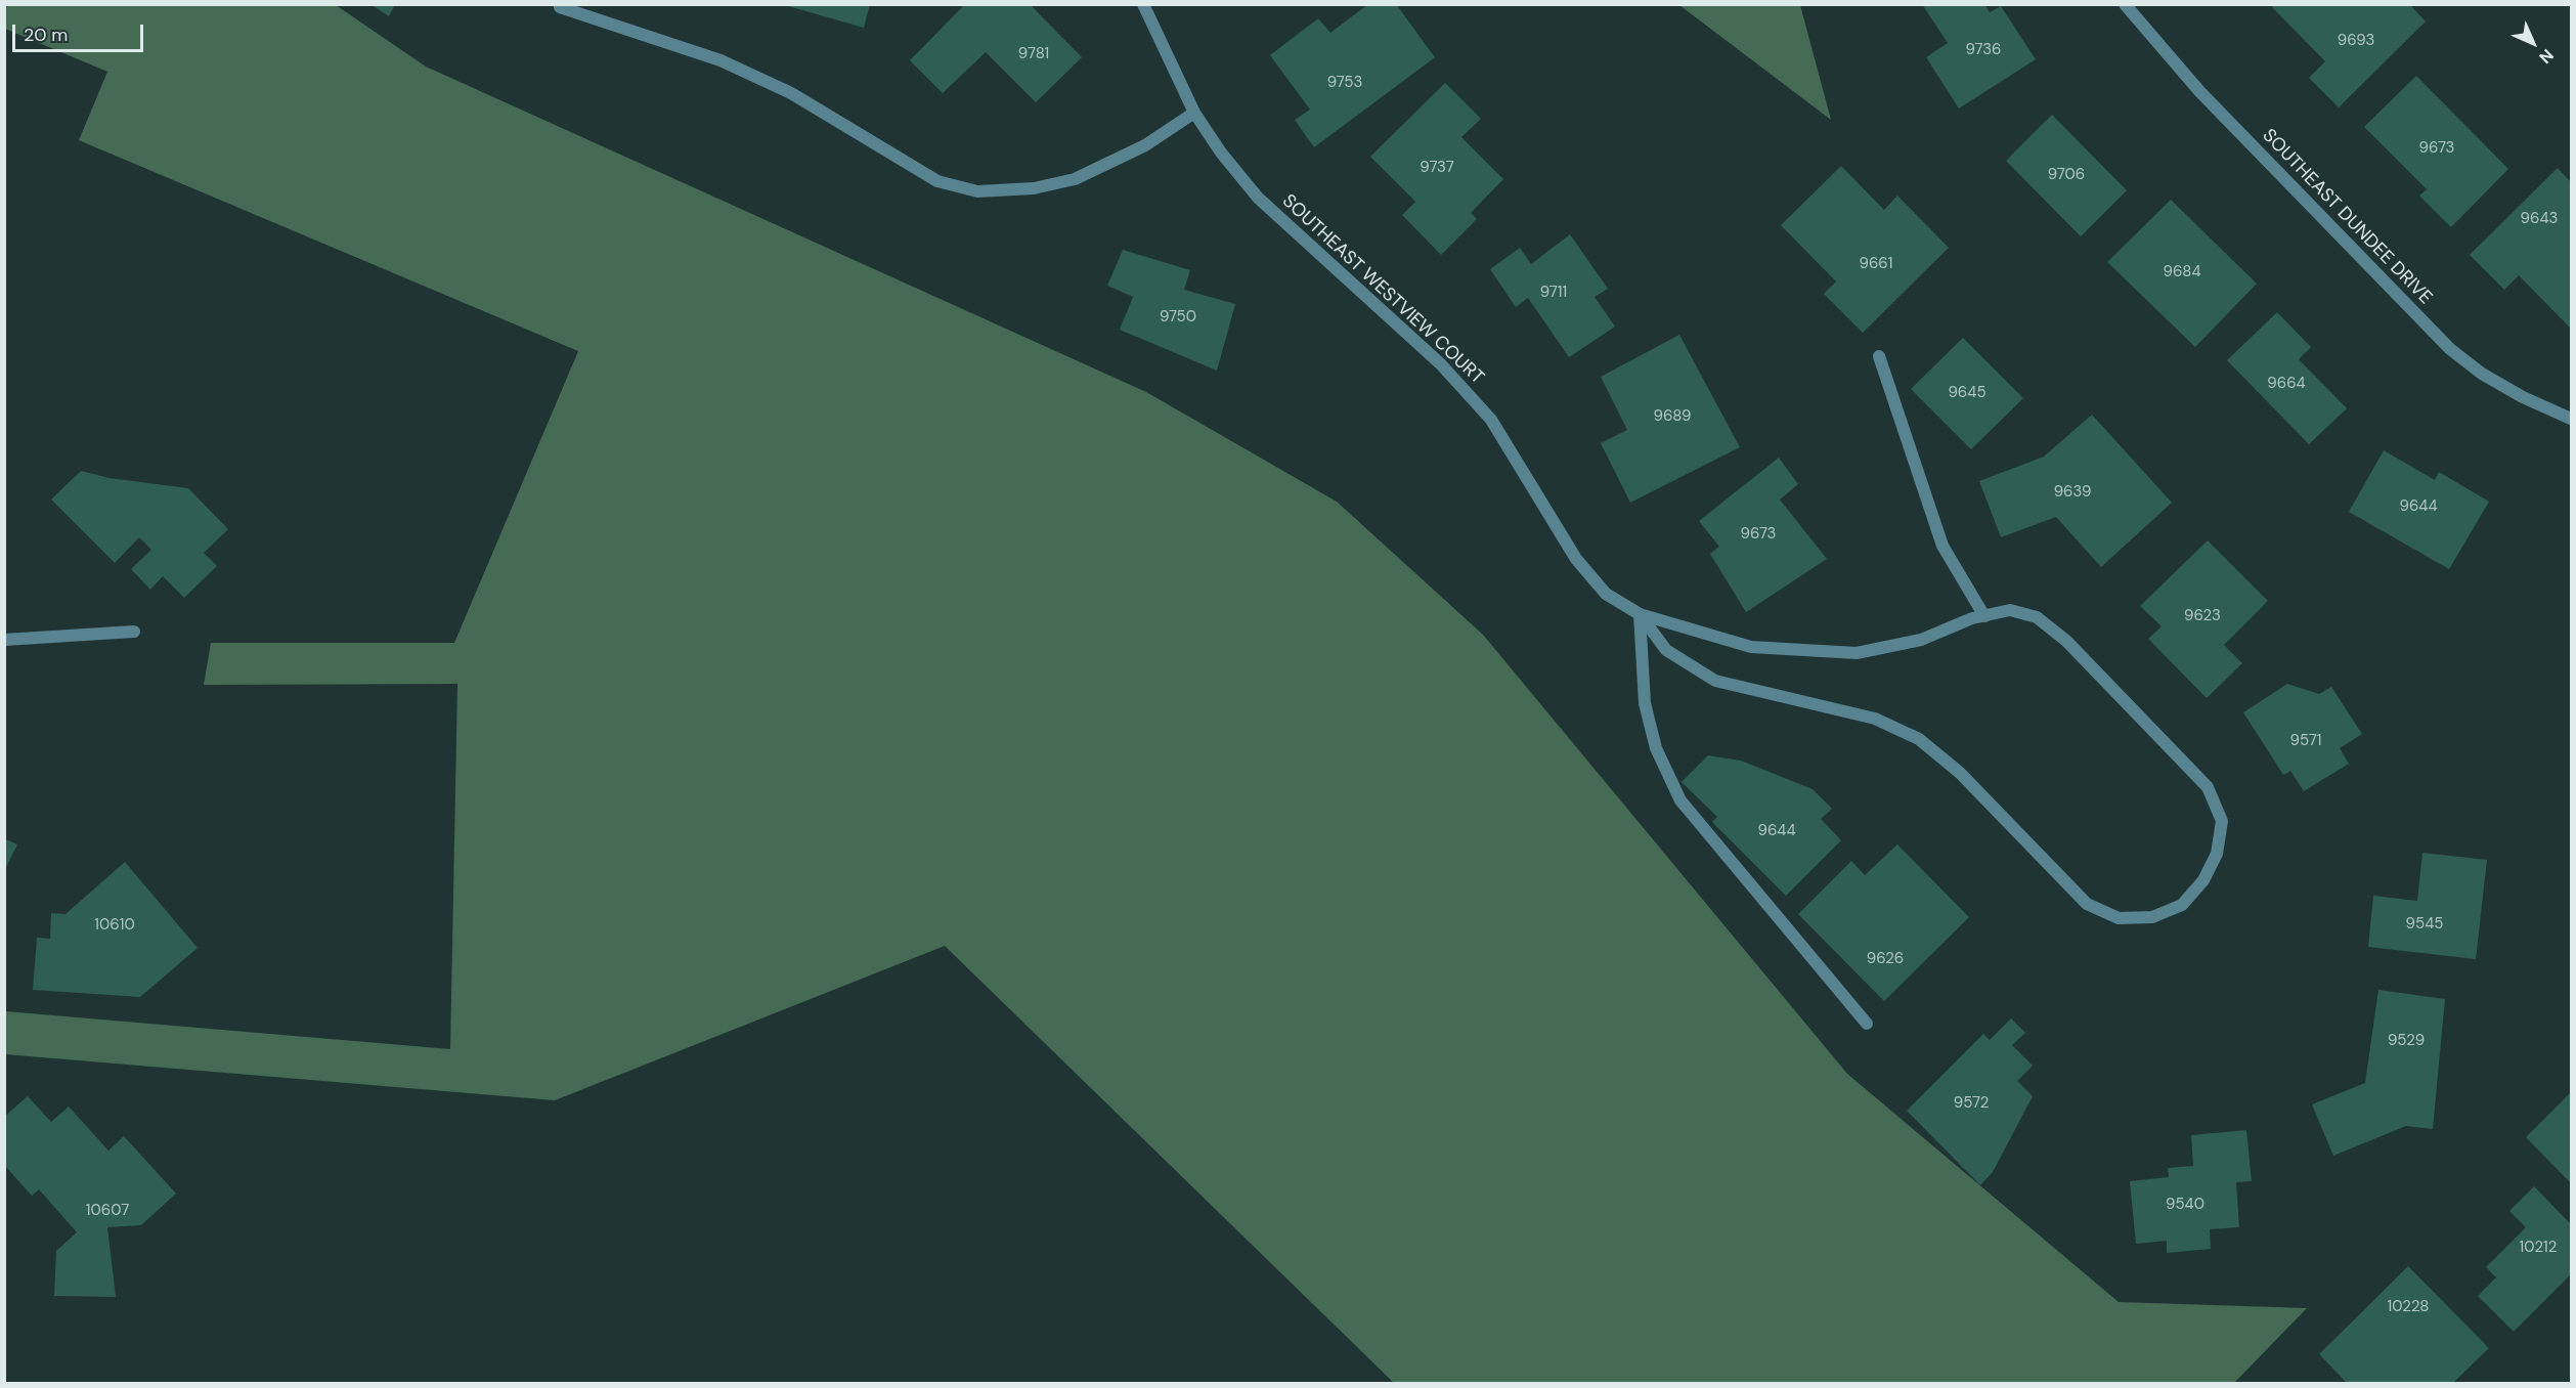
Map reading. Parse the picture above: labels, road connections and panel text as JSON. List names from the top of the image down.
{
  "streets": {
    "street": ["SOUTHEAST DUNDEE DRIVE", "SOUTHEAST WESTVIEW COURT"]
  },
  "house_numbers": [
    "9693",
    "9736",
    "9781",
    "9753",
    "9673",
    "9737",
    "9706",
    "9643",
    "9661",
    "9684",
    "9711",
    "9750",
    "9664",
    "9645",
    "9689",
    "9639",
    "9644",
    "9673",
    "9623",
    "9571",
    "9644",
    "9545",
    "10610",
    "9626",
    "9529",
    "9572",
    "9540",
    "10607",
    "10212",
    "10228"
  ],
  "scale_bar": "20 m",
  "north": "bottom right"
}
